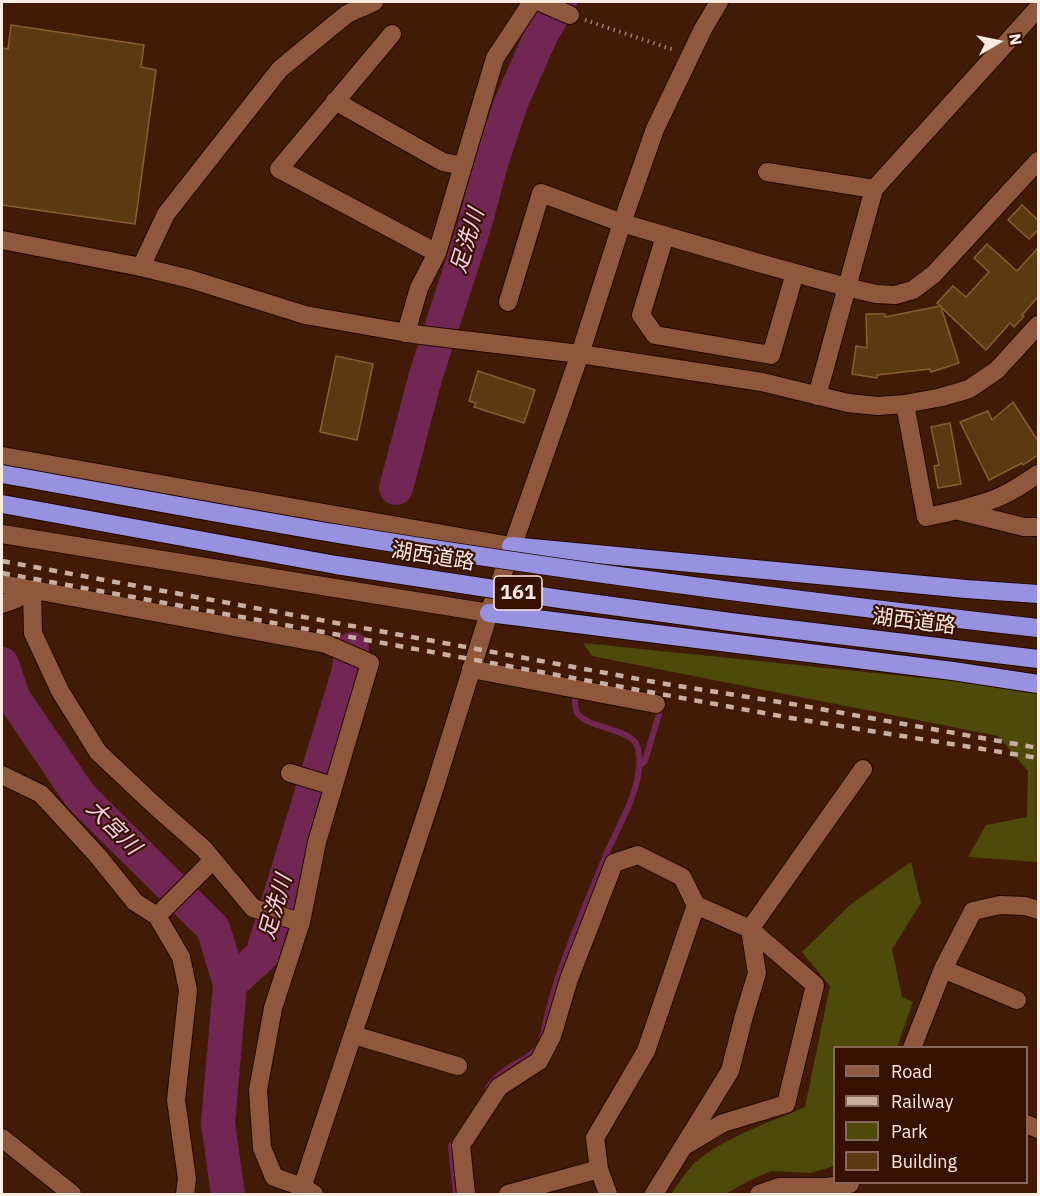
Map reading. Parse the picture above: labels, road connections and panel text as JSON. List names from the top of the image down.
{
  "streets": {
    "highway": ["湖西道路", "161"]
  },
  "water": ["足洗川", "大宮川"],
  "legend": [
    "Road",
    "Railway",
    "Park",
    "Building"
  ],
  "north": "right"
}
